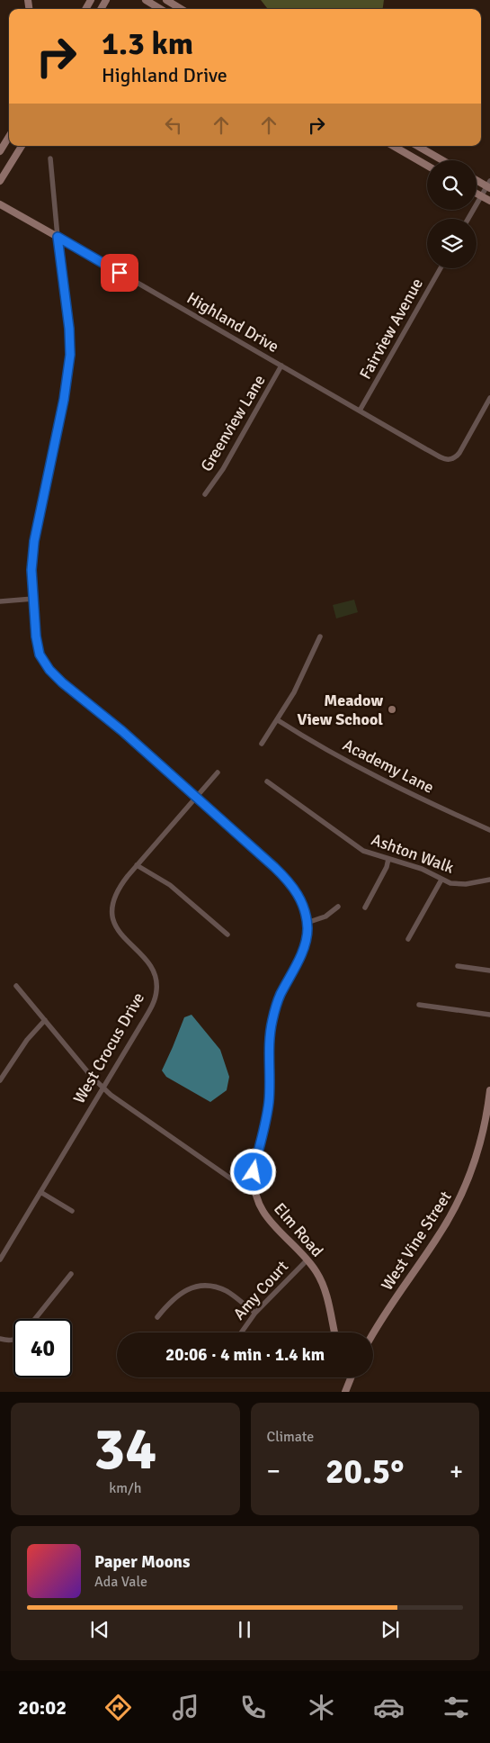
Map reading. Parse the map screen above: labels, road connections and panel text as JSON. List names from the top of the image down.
{
  "streets": {
    "street": [
      "Highland Drive",
      "Fairview Avenue",
      "Greenview Lane",
      "Academy Lane",
      "Ashton Walk",
      "West Crocus Drive",
      "Elm Road",
      "West Vine Street",
      "Amy Court"
    ]
  },
  "crossings": [
    ["Highland Drive", "Fairview Avenue"],
    ["Highland Drive", "Greenview Lane"],
    ["Highland Drive", "Elm Road"],
    ["West Crocus Drive", "Elm Road"],
    ["Elm Road", "Amy Court"]
  ],
  "places": ["Meadow View School"],
  "page": {
    "turn": ["1.3 km", "Highland Drive"],
    "limit": "40",
    "trip": "20:06 · 4 min · 1.4 km",
    "tile": [
      ["34", "km/h"],
      "Climate"
    ],
    "heat": ["−", "20.5°", "+"],
    "song": ["Paper Moons", "Ada Vale"],
    "tabs": "20:02"
  }
}
